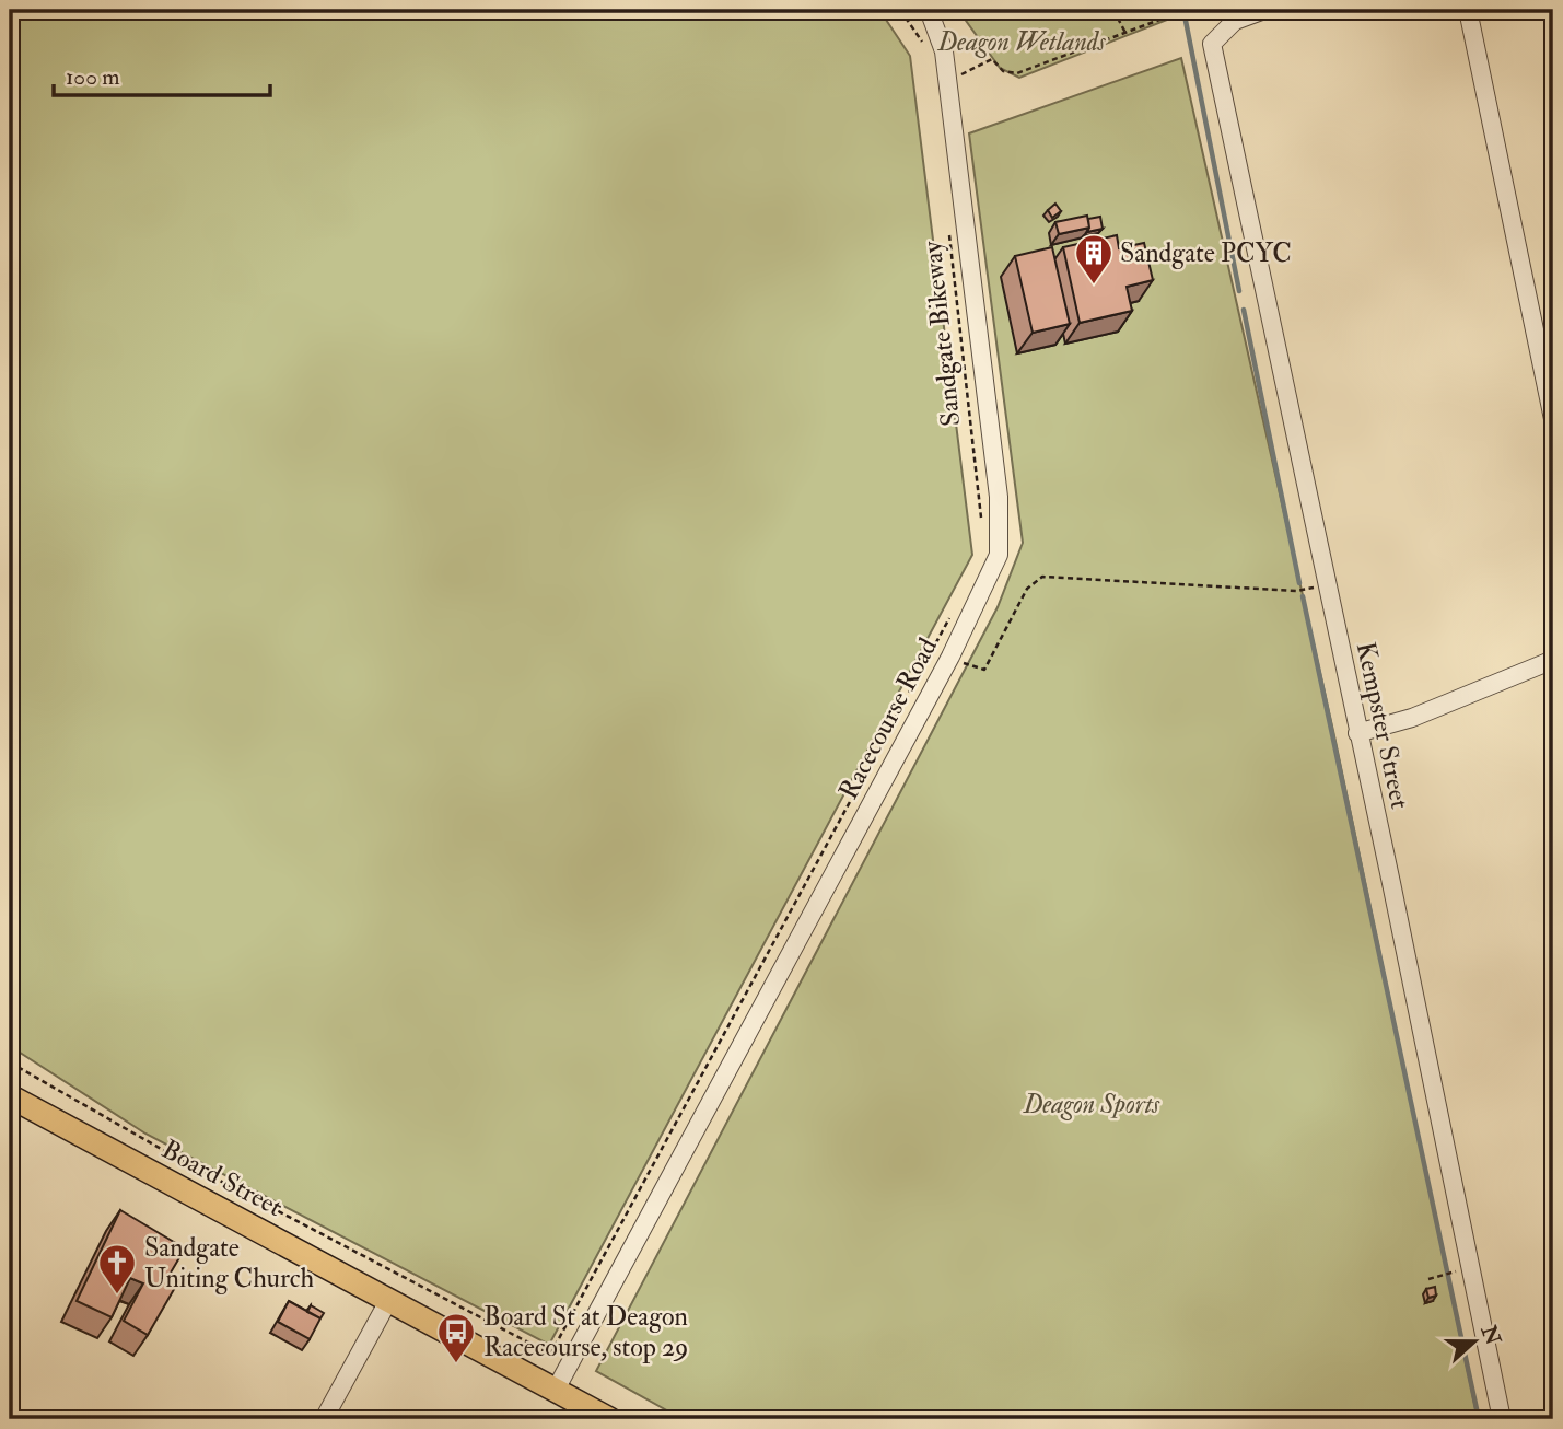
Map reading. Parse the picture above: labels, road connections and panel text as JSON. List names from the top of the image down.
{
  "streets": {
    "main road": ["Board Street"],
    "street": ["Racecourse Road", "Kempster Street"],
    "path": ["Sandgate Bikeway"]
  },
  "crossings": [
    ["Racecourse Road", "Board Street"]
  ],
  "parks": ["Deagon Wetlands", "Deagon Sports"],
  "places": {
    "building": ["Sandgate PCYC"],
    "church": ["Sandgate Uniting Church"],
    "bus stop": ["Board St at Deagon Racecourse, stop 29"]
  },
  "scale_bar": "100 m",
  "north": "right"
}
